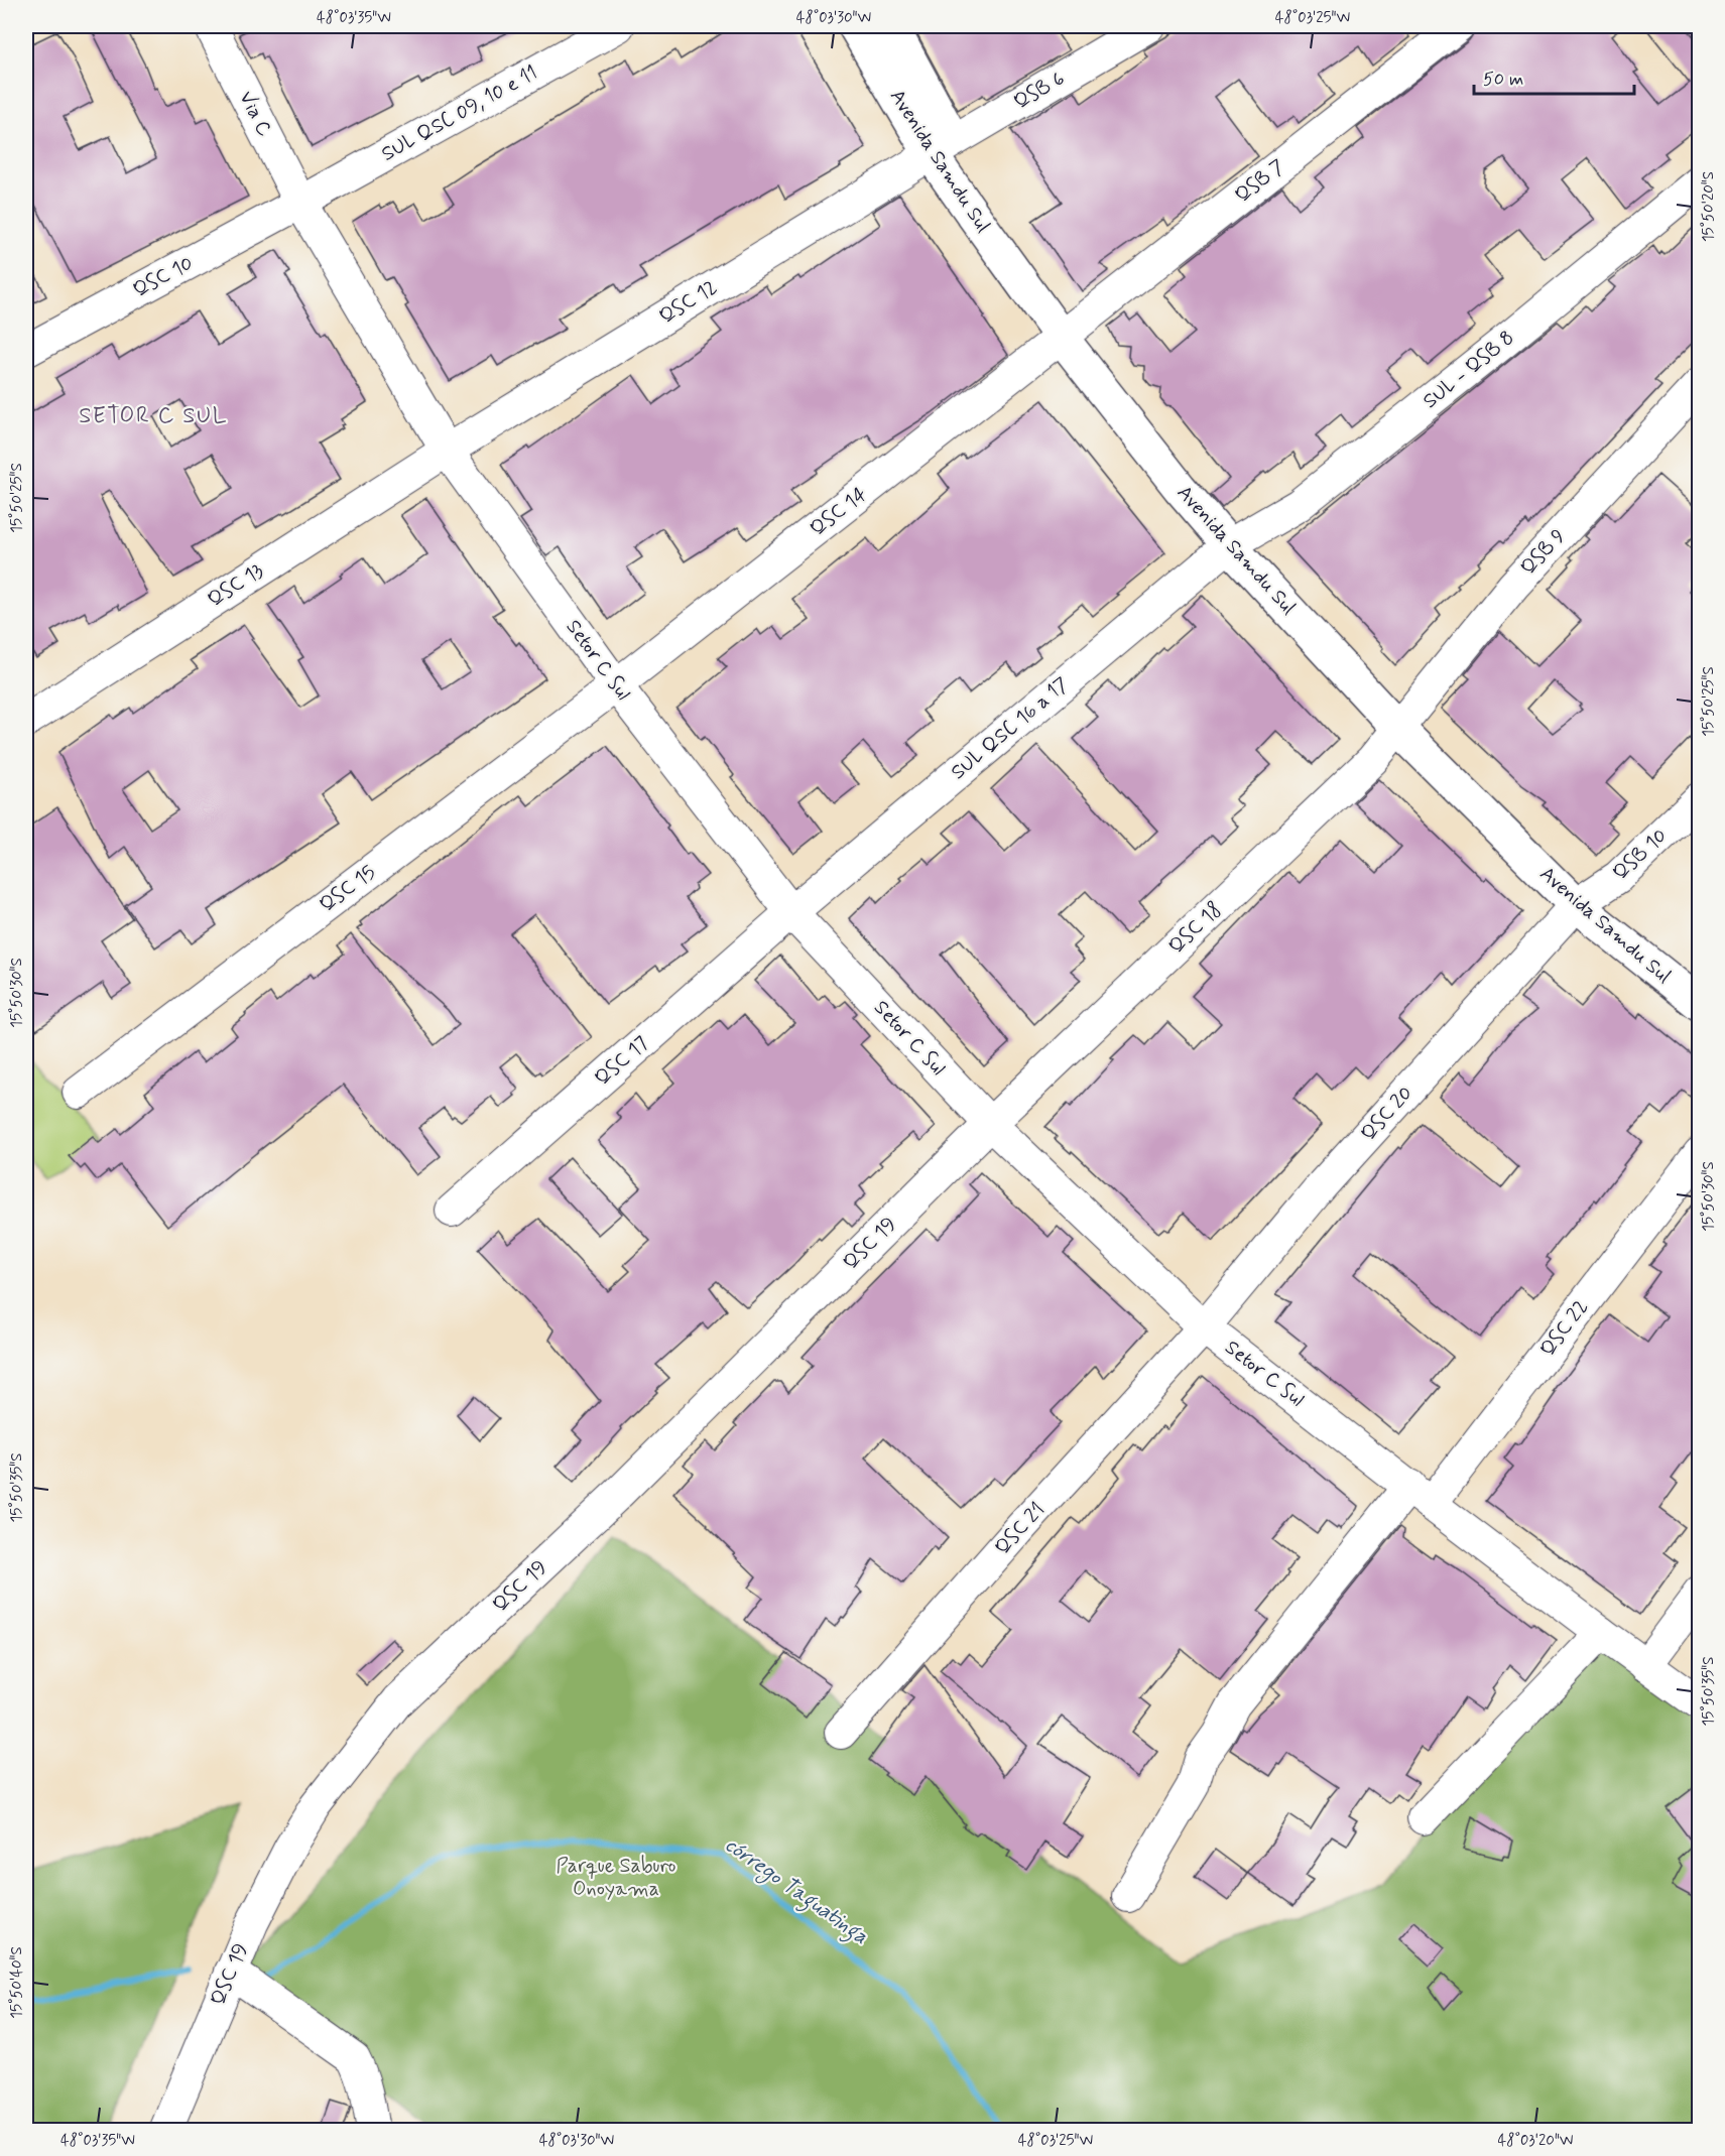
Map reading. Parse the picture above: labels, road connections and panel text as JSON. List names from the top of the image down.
{
  "streets": {
    "main road": ["Avenida Samdu Sul"],
    "street": [
      "QSB 6",
      "Via C",
      "SUL QSC 09, 10 e 11",
      "QSB 7",
      "QSC 10",
      "QSC 12",
      "SUL - QSB 8",
      "QSC 14",
      "QSB 9",
      "QSC 13",
      "Setor C Sul",
      "SUL QSC 16 a 17",
      "QSB 10",
      "QSC 15",
      "QSC 18",
      "QSC 17",
      "QSC 20",
      "QSC 19",
      "QSC 22",
      "QSC 21"
    ]
  },
  "crossings": [
    ["QSB 6", "Avenida Samdu Sul"],
    ["QSB 6", "QSC 12"],
    ["Via C", "SUL QSC 09, 10 e 11"],
    ["Via C", "QSC 10"],
    ["Via C", "Setor C Sul"],
    ["SUL QSC 09, 10 e 11", "QSC 10"],
    ["SUL QSC 09, 10 e 11", "Setor C Sul"],
    ["Avenida Samdu Sul", "QSB 7"],
    ["Avenida Samdu Sul", "QSC 12"],
    ["Avenida Samdu Sul", "SUL - QSB 8"],
    ["Avenida Samdu Sul", "QSC 14"],
    ["Avenida Samdu Sul", "QSB 9"],
    ["Avenida Samdu Sul", "SUL QSC 16 a 17"],
    ["Avenida Samdu Sul", "QSB 10"],
    ["Avenida Samdu Sul", "QSC 18"],
    ["Avenida Samdu Sul", "QSC 20"],
    ["QSB 7", "QSC 14"],
    ["QSC 10", "Setor C Sul"],
    ["QSC 12", "QSC 13"],
    ["QSC 12", "Setor C Sul"],
    ["SUL - QSB 8", "SUL QSC 16 a 17"],
    ["QSC 14", "Setor C Sul"],
    ["QSC 14", "QSC 15"],
    ["QSB 9", "QSC 18"],
    ["QSC 13", "Setor C Sul"],
    ["Setor C Sul", "SUL QSC 16 a 17"],
    ["Setor C Sul", "QSC 15"],
    ["Setor C Sul", "QSC 18"],
    ["Setor C Sul", "QSC 17"],
    ["Setor C Sul", "QSC 20"],
    ["Setor C Sul", "QSC 19"],
    ["Setor C Sul", "QSC 22"],
    ["Setor C Sul", "QSC 21"],
    ["SUL QSC 16 a 17", "QSC 17"],
    ["QSB 10", "QSC 20"],
    ["QSC 18", "QSC 19"],
    ["QSC 20", "QSC 21"]
  ],
  "districts": ["SETOR C SUL"],
  "water": ["córrego Taguatinga"],
  "parks": ["Parque Saburo Onoyama"],
  "scale_bar": "50 m",
  "coordinates": [
    "48°03'35\"W",
    "48°03'30\"W",
    "48°03'25\"W",
    "15°50'20\"S",
    "15°50'25\"S",
    "15°50'30\"S",
    "15°50'35\"S",
    "15°50'40\"S",
    "48°03'20\"W"
  ]
}
